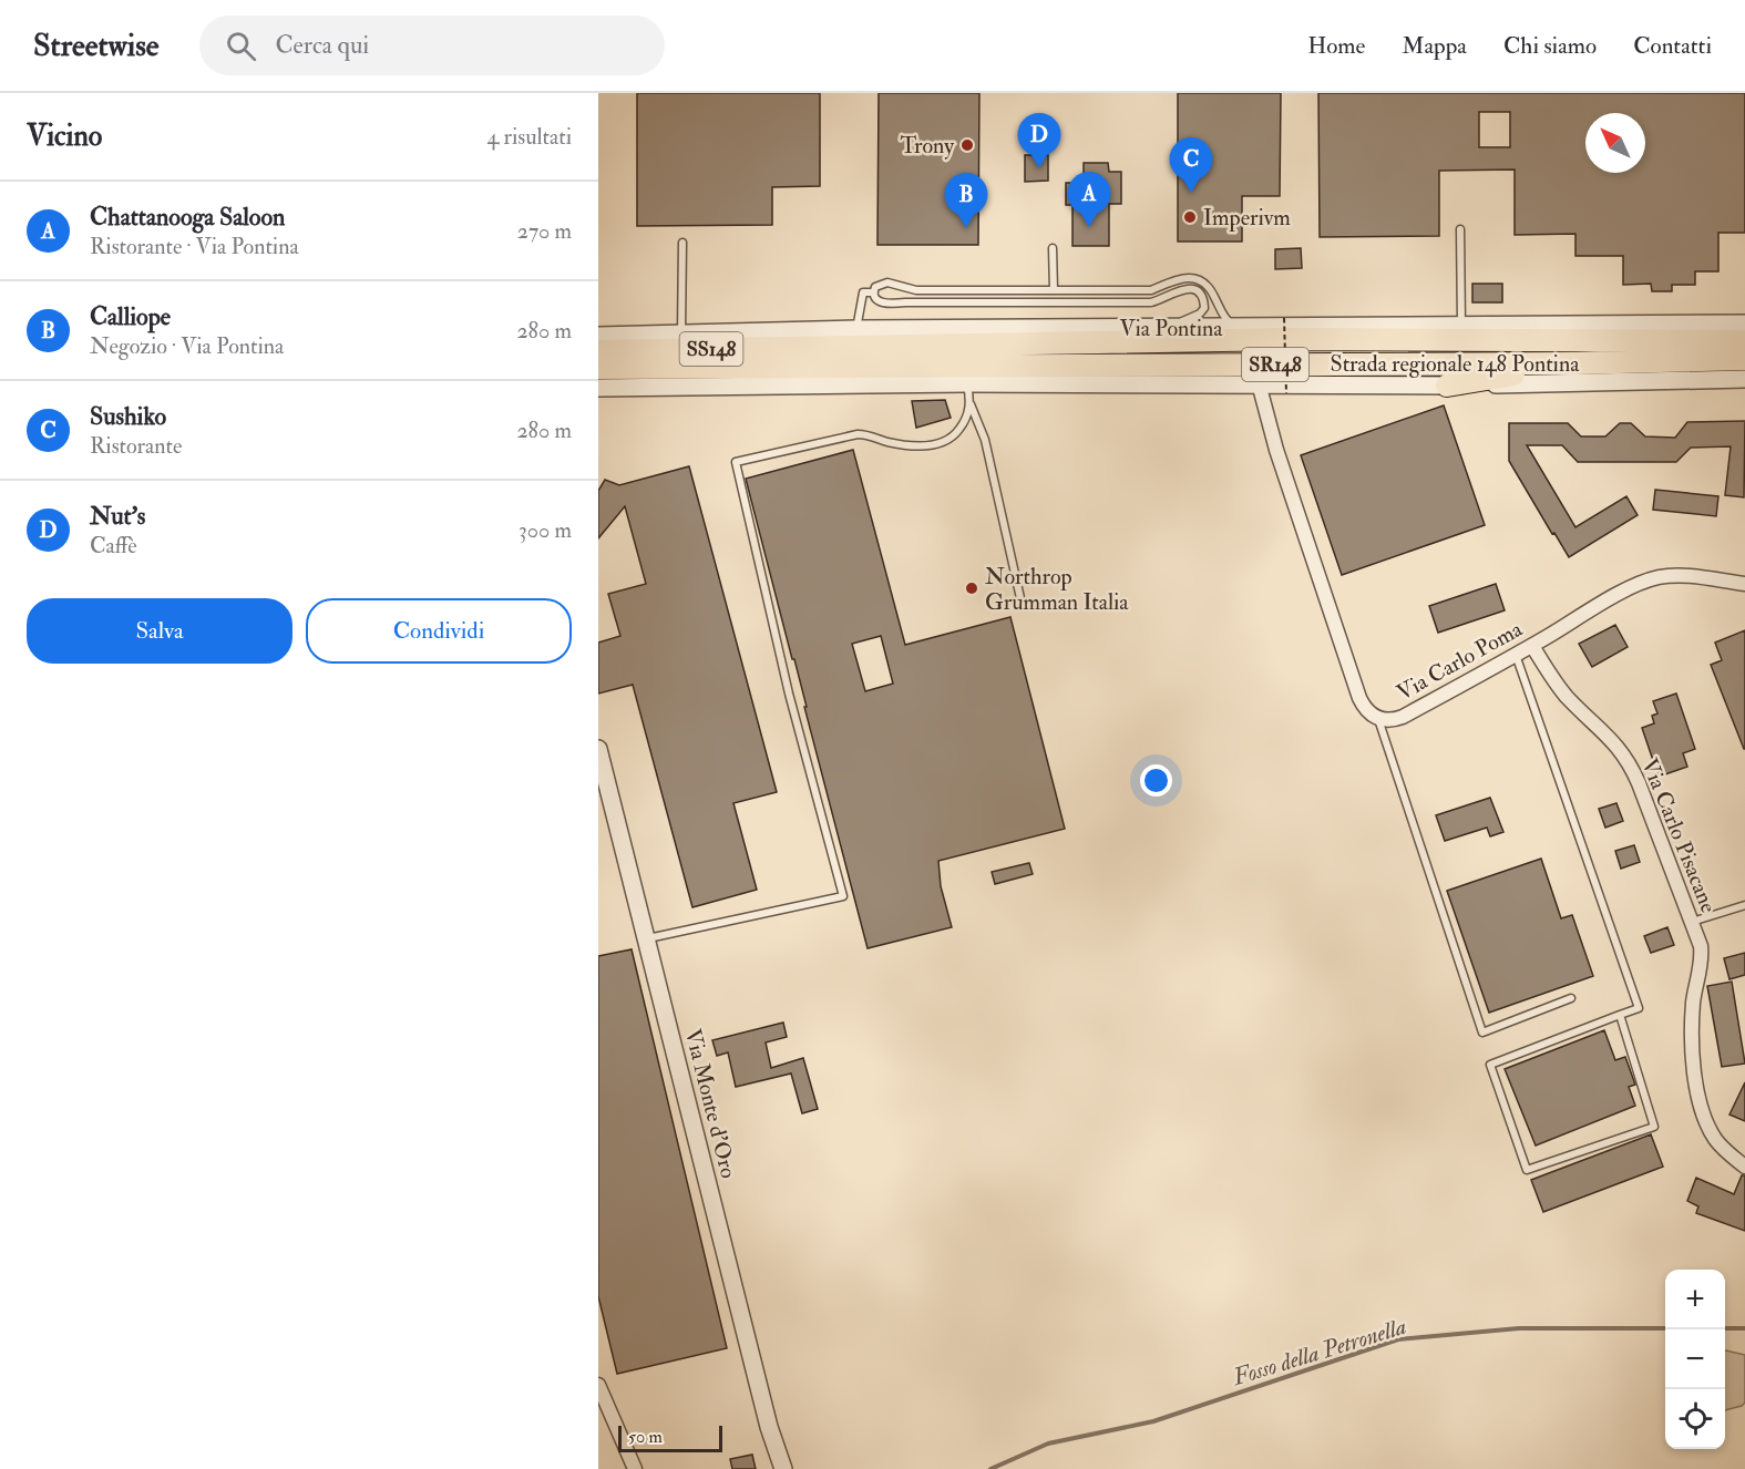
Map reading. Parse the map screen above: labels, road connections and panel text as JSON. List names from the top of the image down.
{
  "streets": {
    "highway": ["SS148", "Strada regionale 148 Pontina", "SR148"],
    "street": [
      "Via Pontina",
      "Via Carlo Poma",
      "Via Carlo Pisacane",
      "Via Monte d'Oro"
    ]
  },
  "crossings": [
    ["Via Pontina", "Strada regionale 148 Pontina"],
    ["SS148", "Strada regionale 148 Pontina"],
    ["Via Carlo Poma", "Via Carlo Pisacane"]
  ],
  "water": ["Fosso della Petronella"],
  "places": ["Trony", "Imperivm", "Northrop Grumman Italia"],
  "scale_bar": "50 m",
  "north": "top left",
  "page": {
    "header": "Streetwise",
    "search": "Cerca qui",
    "nav": [
      "Home",
      "Mappa",
      "Chi siamo",
      "Contatti"
    ],
    "heading": ["Vicino", "4 risultati"],
    "pins": [
      "D",
      "C",
      "A",
      "B"
    ],
    "list": [
      {
        "mark": "A",
        "name": "Chattanooga Saloon",
        "note": "Ristorante · Via Pontina",
        "value": "270 m"
      },
      {
        "mark": "B",
        "name": "Calliope",
        "note": "Negozio · Via Pontina",
        "value": "280 m"
      },
      {
        "mark": "C",
        "name": "Sushiko",
        "note": "Ristorante",
        "value": "280 m"
      },
      {
        "mark": "D",
        "name": "Nut's",
        "note": "Caffè",
        "value": "300 m"
      }
    ],
    "buttons": ["Salva", "Condividi"],
    "map_buttons": ["+", "−"],
    "scale": "50 m"
  }
}
